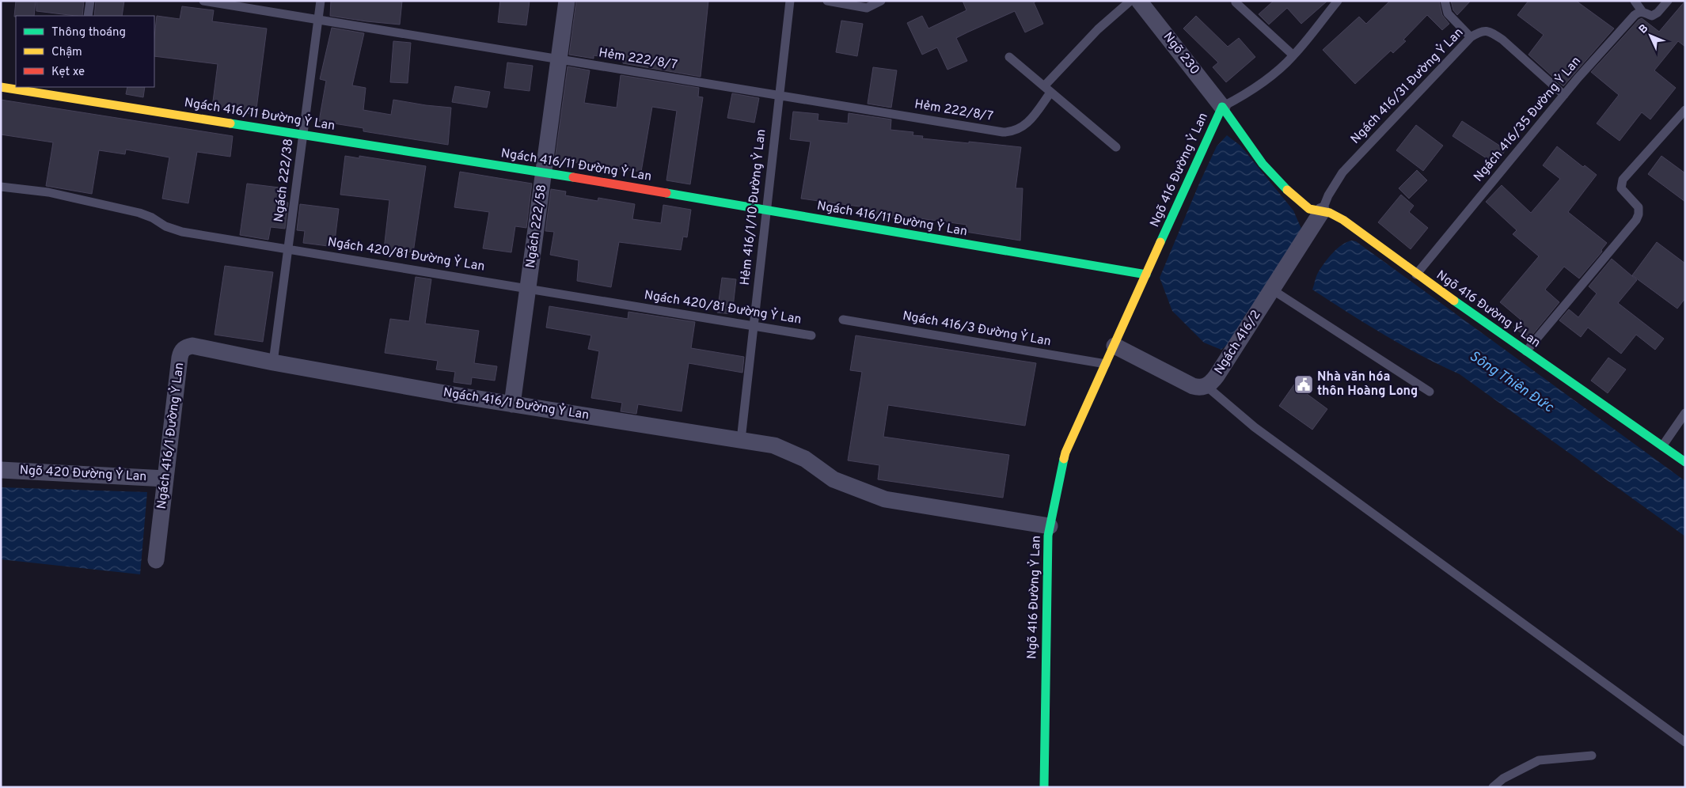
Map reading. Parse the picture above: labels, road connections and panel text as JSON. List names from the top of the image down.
{
  "streets": {
    "street": [
      "Ngõ 230",
      "Ngách 416/11 Đường Ỷ Lan",
      "Ngõ 416 Đường Ỷ Lan",
      "Ngách 222/58",
      "Ngách 416/2",
      "Ngách 416/1 Đường Ỷ Lan",
      "Ngõ 420 Đường Ỷ Lan"
    ],
    "lane": [
      "Hẻm 222/8/7",
      "Ngách 416/31 Đường Ỷ Lan",
      "Ngách 416/35 Đường Ỷ Lan",
      "Ngách 222/38",
      "Hẻm 416/1/10 Đường Ỷ Lan",
      "Ngách 420/81 Đường Ỷ Lan",
      "Ngách 416/3 Đường Ỷ Lan"
    ]
  },
  "crossings": [
    ["Ngõ 230", "Ngõ 416 Đường Ỷ Lan"],
    ["Hẻm 222/8/7", "Ngách 222/38"],
    ["Hẻm 222/8/7", "Hẻm 416/1/10 Đường Ỷ Lan"],
    ["Hẻm 222/8/7", "Ngách 222/58"],
    ["Ngách 416/31 Đường Ỷ Lan", "Ngách 416/35 Đường Ỷ Lan"],
    ["Ngách 416/31 Đường Ỷ Lan", "Ngõ 416 Đường Ỷ Lan"],
    ["Ngách 416/31 Đường Ỷ Lan", "Ngách 416/2"],
    ["Ngách 416/11 Đường Ỷ Lan", "Ngõ 416 Đường Ỷ Lan"],
    ["Ngách 416/11 Đường Ỷ Lan", "Ngách 222/38"],
    ["Ngách 416/11 Đường Ỷ Lan", "Hẻm 416/1/10 Đường Ỷ Lan"],
    ["Ngách 416/11 Đường Ỷ Lan", "Ngách 222/58"],
    ["Ngách 416/35 Đường Ỷ Lan", "Ngõ 416 Đường Ỷ Lan"],
    ["Ngõ 416 Đường Ỷ Lan", "Ngách 416/3 Đường Ỷ Lan"],
    ["Ngõ 416 Đường Ỷ Lan", "Ngách 416/2"],
    ["Ngõ 416 Đường Ỷ Lan", "Ngách 416/1 Đường Ỷ Lan"],
    ["Ngách 222/38", "Ngách 420/81 Đường Ỷ Lan"],
    ["Ngách 222/38", "Ngách 416/1 Đường Ỷ Lan"],
    ["Hẻm 416/1/10 Đường Ỷ Lan", "Ngách 420/81 Đường Ỷ Lan"],
    ["Hẻm 416/1/10 Đường Ỷ Lan", "Ngách 416/1 Đường Ỷ Lan"],
    ["Ngách 222/58", "Ngách 420/81 Đường Ỷ Lan"],
    ["Ngách 222/58", "Ngách 416/1 Đường Ỷ Lan"],
    ["Ngách 416/1 Đường Ỷ Lan", "Ngõ 420 Đường Ỷ Lan"]
  ],
  "water": ["Sông Thiên Đức"],
  "places": {
    "public building": ["Nhà văn hóa thôn Hoàng Long"]
  },
  "legend": ["Thông thoáng", "Chậm", "Kẹt xe"],
  "north": "top left"
}
